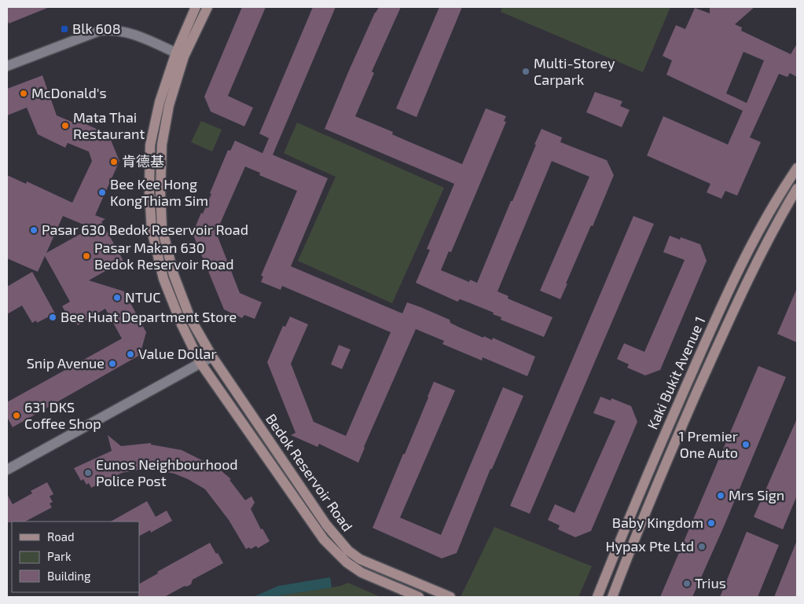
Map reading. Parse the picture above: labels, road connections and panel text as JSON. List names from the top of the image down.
{
  "streets": {
    "main road": ["Kaki Bukit Avenue 1", "Bedok Reservoir Road"]
  },
  "places": {
    "transit": ["Blk 608"],
    "other": [
      "Multi-Storey Carpark",
      "McDonald's",
      "Mata Thai Restaurant",
      "肯德基",
      "Bee Kee Hong KongThiam Sim",
      "Pasar 630 Bedok Reservoir Road",
      "Pasar Makan 630 Bedok Reservoir Road",
      "NTUC",
      "Bee Huat Department Store",
      "Value Dollar",
      "Snip Avenue",
      "631 DKS Coffee Shop",
      "1 Premier One Auto",
      "Eunos Neighbourhood Police Post",
      "Mrs Sign",
      "Baby Kingdom",
      "Hypax Pte Ltd",
      "Trius"
    ]
  },
  "legend": ["Road", "Park", "Building"]
}
